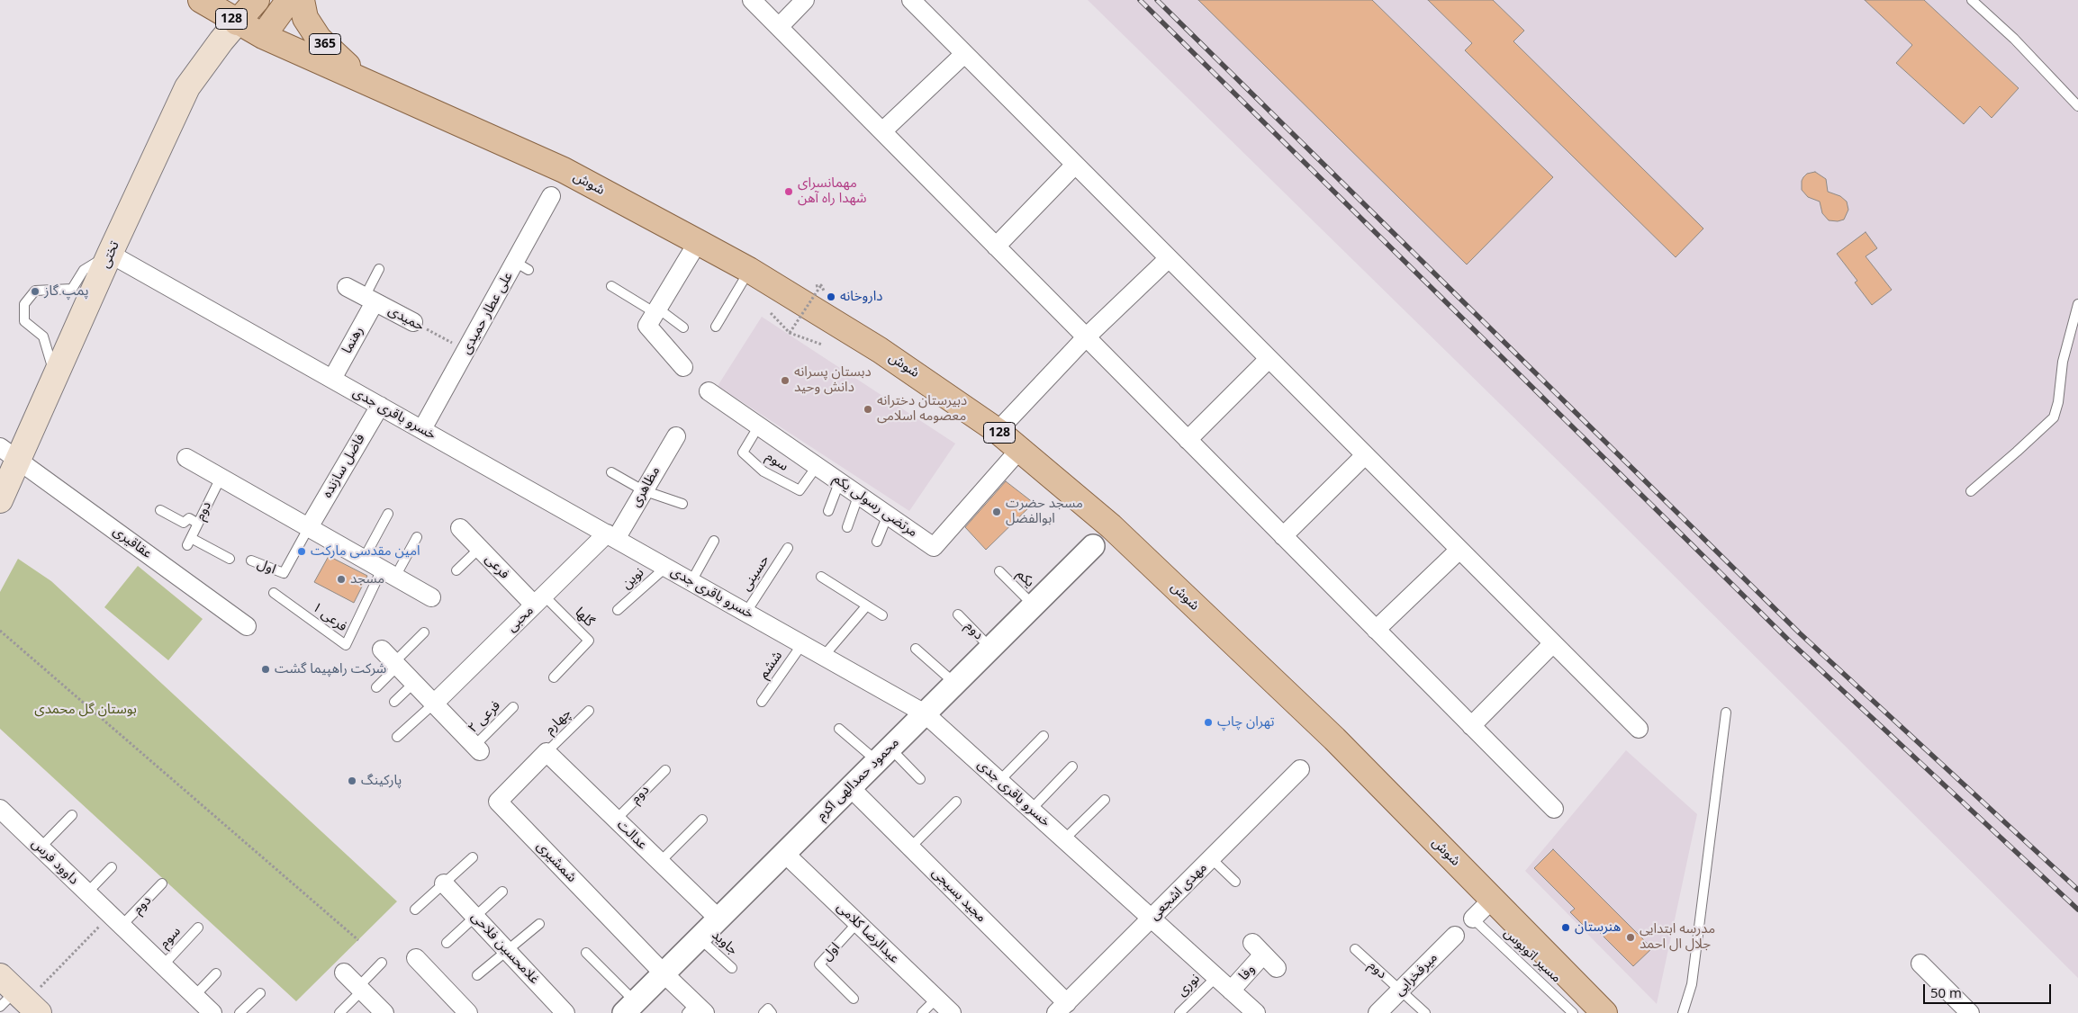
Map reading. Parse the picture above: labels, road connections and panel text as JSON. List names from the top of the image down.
{
  "streets": {
    "main road": [
      "128",
      "365",
      "شوش",
      "تختی"
    ],
    "street": [
      "علی عطار حمیدی",
      "حمیدی",
      "رهنما",
      "خسرو باقری جدی",
      "فاضل سازنده",
      "مظاهری",
      "مرتضی رسولی یکم",
      "عقاقیری",
      "فرعی",
      "محبی",
      "محمود حمدالهی اکرم",
      "عدالت",
      "داوود فرس",
      "شمشیری",
      "مهدی اشجعی",
      "مجید بسیجی",
      "عبدالرضا کلامی",
      "غلامحسین فلاحی",
      "وفا",
      "میرفخرایی"
    ],
    "lane": [
      "سوم",
      "دوم",
      "اول",
      "حسینی",
      "نوین",
      "یکم",
      "فرعی ۱",
      "گلها",
      "ششم",
      "فرعی ۲",
      "چهارم",
      "جاوید",
      "مسیر اتوبوس",
      "نوری"
    ]
  },
  "crossings": [
    ["365", "شوش"],
    ["شوش", "تختی"],
    ["شوش", "مرتضی رسولی یکم"],
    ["تختی", "خسرو باقری جدی"],
    ["تختی", "عقاقیری"],
    ["علی عطار حمیدی", "حمیدی"],
    ["علی عطار حمیدی", "خسرو باقری جدی"],
    ["حمیدی", "رهنما"],
    ["رهنما", "خسرو باقری جدی"],
    ["خسرو باقری جدی", "فاضل سازنده"],
    ["خسرو باقری جدی", "مظاهری"],
    ["خسرو باقری جدی", "حسینی"],
    ["خسرو باقری جدی", "نوین"],
    ["خسرو باقری جدی", "محبی"],
    ["خسرو باقری جدی", "ششم"],
    ["خسرو باقری جدی", "محمود حمدالهی اکرم"],
    ["خسرو باقری جدی", "مهدی اشجعی"],
    ["خسرو باقری جدی", "وفا"],
    ["خسرو باقری جدی", "نوری"],
    ["سوم", "مرتضی رسولی یکم"],
    ["سوم", "داوود فرس"],
    ["فاضل سازنده", "اول"],
    ["مظاهری", "محبی"],
    ["دوم", "محمود حمدالهی اکرم"],
    ["دوم", "عدالت"],
    ["دوم", "داوود فرس"],
    ["دوم", "میرفخرایی"],
    ["اول", "عبدالرضا کلامی"],
    ["فرعی", "گلها"],
    ["فرعی", "محبی"],
    ["یکم", "محمود حمدالهی اکرم"],
    ["گلها", "محبی"],
    ["چهارم", "عدالت"],
    ["چهارم", "شمشیری"],
    ["محمود حمدالهی اکرم", "عدالت"],
    ["محمود حمدالهی اکرم", "شمشیری"],
    ["محمود حمدالهی اکرم", "مجید بسیجی"],
    ["محمود حمدالهی اکرم", "عبدالرضا کلامی"],
    ["محمود حمدالهی اکرم", "جاوید"],
    ["عدالت", "شمشیری"],
    ["مهدی اشجعی", "مجید بسیجی"]
  ],
  "parks": ["بوستان گل محمدی"],
  "places": [
    "مهمانسرای شهدا راه آهن",
    "پمپ گاز",
    "داروخانه",
    "دبستان پسرانه دانش وحید",
    "دبیرستان دخترانه معصومه اسلامی",
    "مسجد حضرت ابوالفضل",
    "امین مقدسی مارکت",
    "مسجد",
    "شركت راهپيما گشت",
    "تهران چاپ",
    "پارکینگ",
    "هنرستان",
    "مدرسه ابتدایی جلال ال احمد"
  ],
  "scale_bar": "50 m"
}
